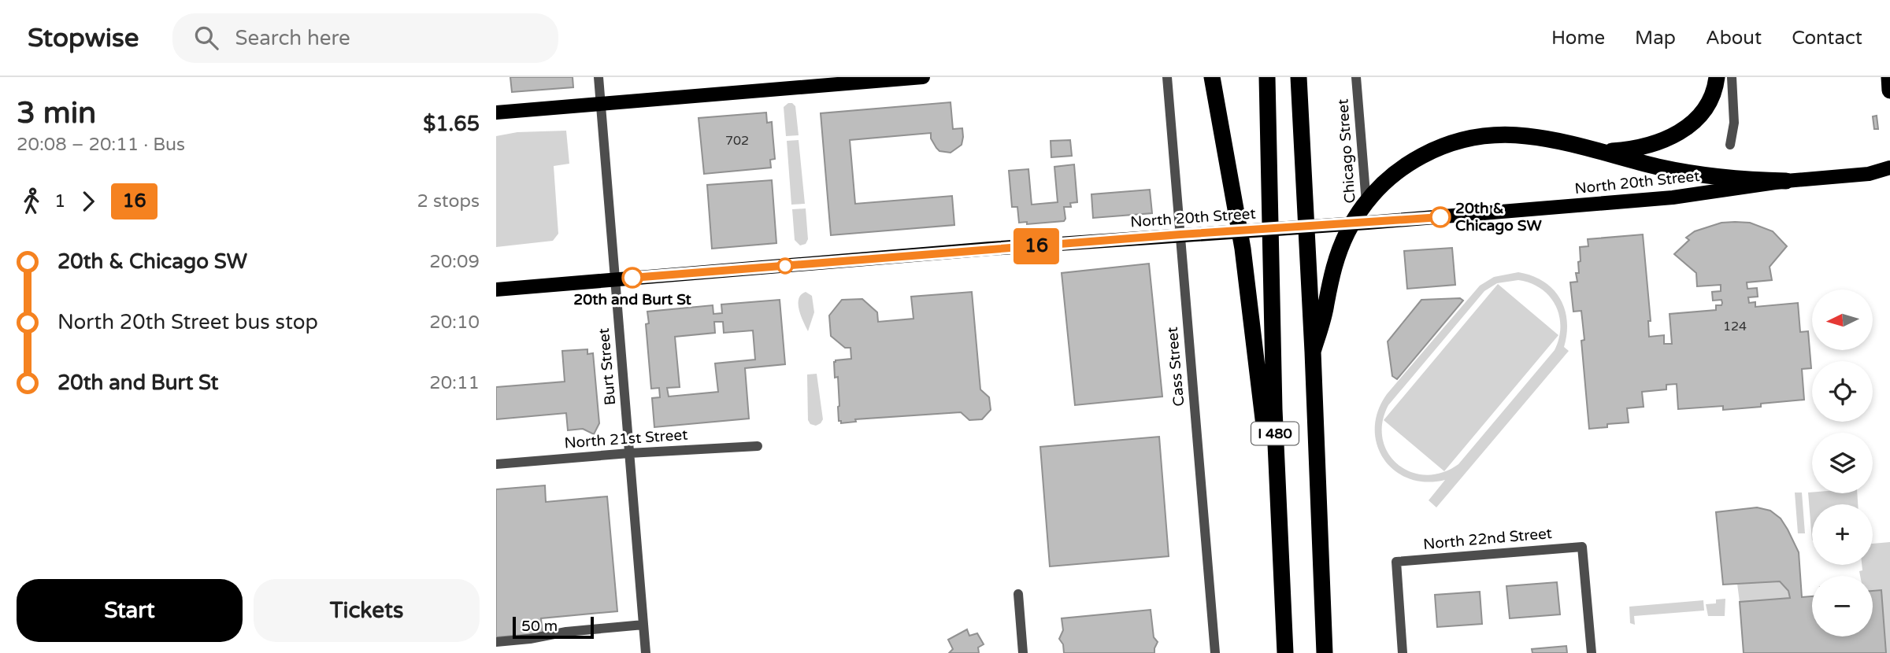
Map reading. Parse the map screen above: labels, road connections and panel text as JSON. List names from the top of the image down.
{
  "streets": {
    "highway": ["I 480"],
    "main road": ["North 20th Street"],
    "street": [
      "Chicago Street",
      "Burt Street",
      "Cass Street",
      "North 21st Street",
      "North 22nd Street"
    ]
  },
  "crossings": [
    ["Chicago Street", "North 20th Street"],
    ["North 20th Street", "Burt Street"],
    ["North 20th Street", "Cass Street"],
    ["Burt Street", "North 21st Street"]
  ],
  "places": ["20th & Chicago SW", "20th and Burt St"],
  "lines": ["bus line 16"],
  "house_numbers": ["702", "124"],
  "scale_bar": "50 m",
  "north": "left",
  "page": {
    "header": "Stopwise",
    "search": "Search here",
    "nav": [
      "Home",
      "Map",
      "About",
      "Contact"
    ],
    "heading": ["3 min", "20:08 – 20:11 · Bus", "$1.65"],
    "on_map": "16",
    "legs": ["1", "16", "2 stops"],
    "list": [
      {
        "name": "20th & Chicago SW",
        "value": "20:09"
      },
      {
        "name": "North 20th Street bus stop",
        "value": "20:10"
      },
      {
        "name": "20th and Burt St",
        "value": "20:11"
      }
    ],
    "map_buttons": ["+", "−"],
    "buttons": ["Start", "Tickets"],
    "scale": "50 m"
  }
}
